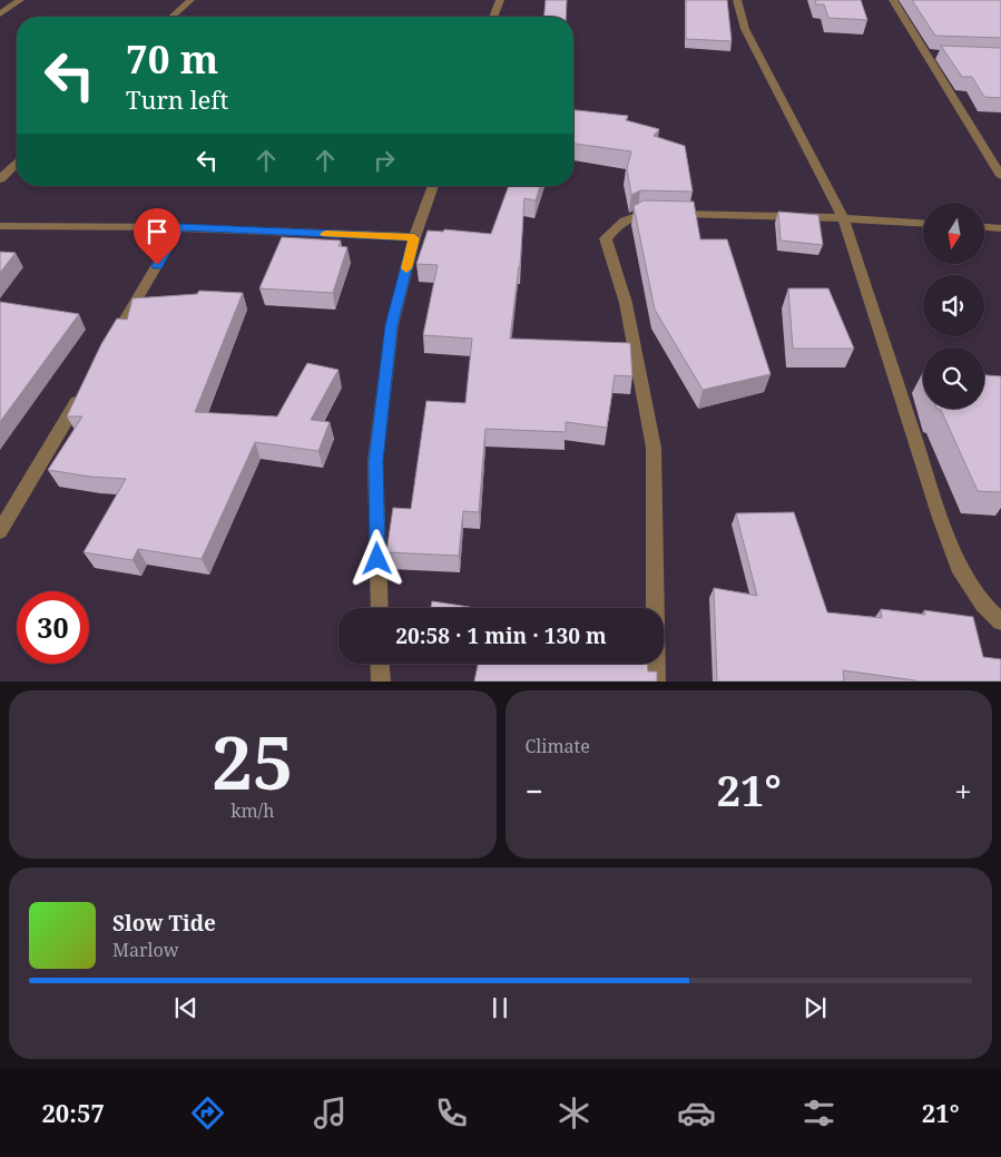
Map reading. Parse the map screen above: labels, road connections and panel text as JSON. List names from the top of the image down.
{
  "north": "bottom",
  "page": {
    "turn": ["70 m", "Turn left"],
    "limit": "30",
    "trip": "20:58 · 1 min · 130 m",
    "tile": [
      ["25", "km/h"],
      "Climate"
    ],
    "heat": ["−", "21°", "+"],
    "song": ["Slow Tide", "Marlow"],
    "tabs": ["20:57", "21°"]
  }
}
